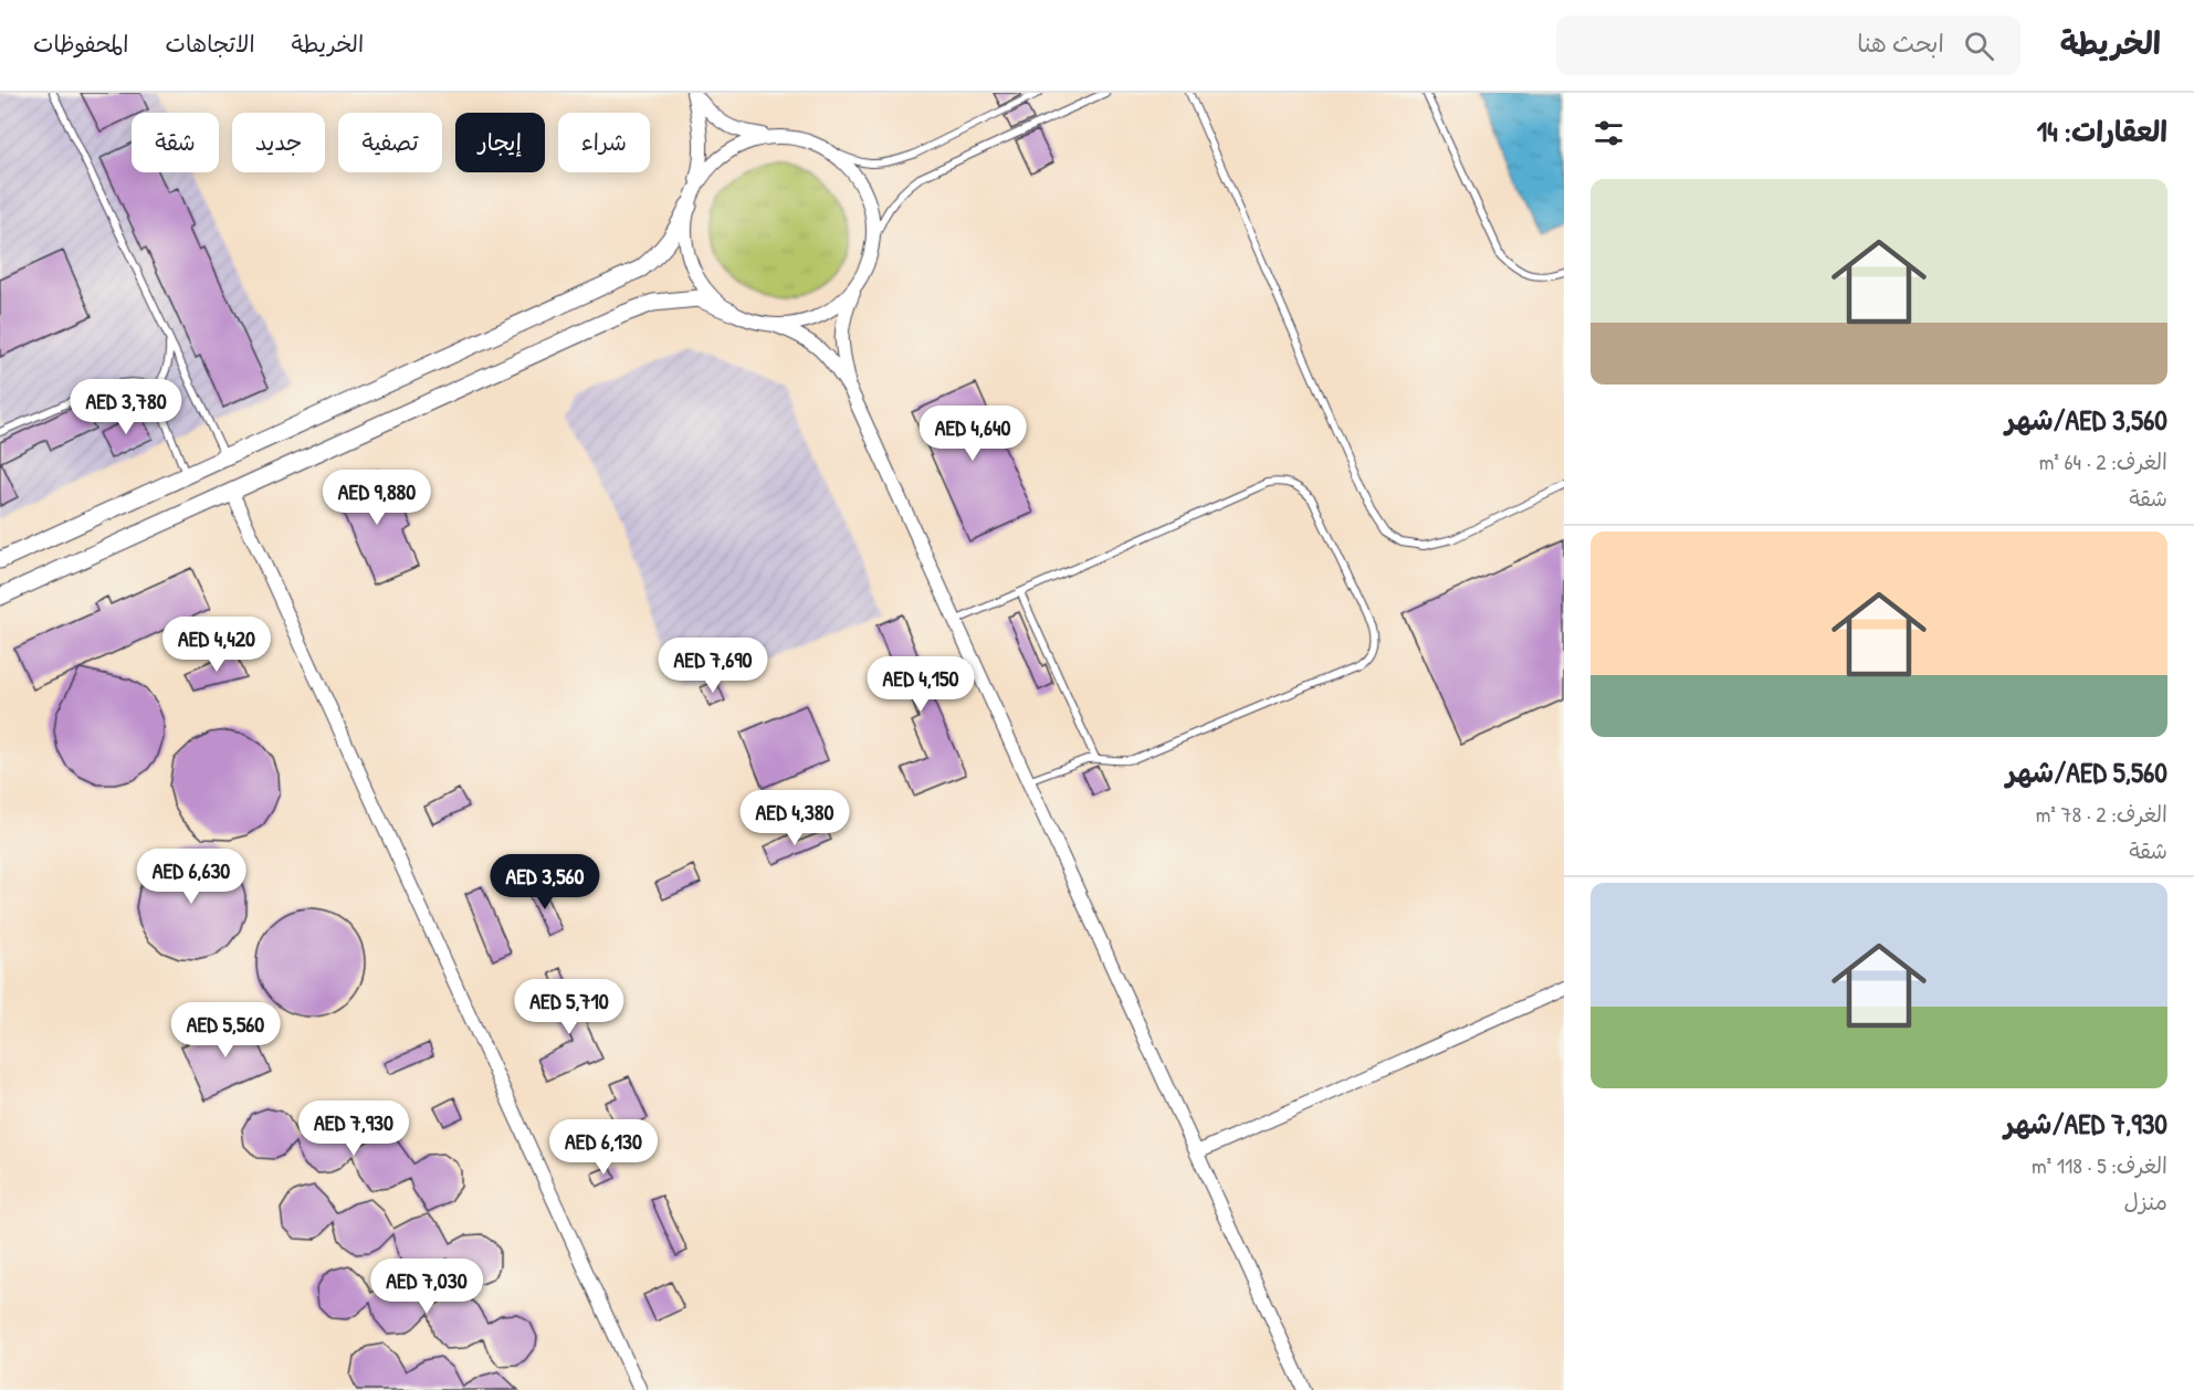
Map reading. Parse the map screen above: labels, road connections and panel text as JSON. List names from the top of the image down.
{
  "page": {
    "header": "الخريطة",
    "search": "ابحث هنا",
    "nav": ["الخريطة", "الاتجاهات", "المحفوظات"],
    "heading": "العقارات: 14",
    "chip": [
      "شراء",
      "إيجار",
      "تصفية",
      "جديد",
      "شقة"
    ],
    "list": [
      {
        "name": "AED 3,560/شهر",
        "note": "الغرف: 2 · 64 m² · شقة"
      },
      {
        "name": "AED 5,560/شهر",
        "note": "الغرف: 2 · 78 m² · شقة"
      },
      {
        "name": "AED 7,930/شهر",
        "note": "الغرف: 5 · 118 m² · منزل"
      }
    ],
    "price": [
      "AED 3,780",
      "AED 4,640",
      "AED 9,880",
      "AED 4,420",
      "AED 7,690",
      "AED 4,150",
      "AED 4,380",
      "AED 6,630",
      "AED 3,560",
      "AED 5,710",
      "AED 5,560",
      "AED 7,930",
      "AED 6,130",
      "AED 7,030"
    ]
  }
}
